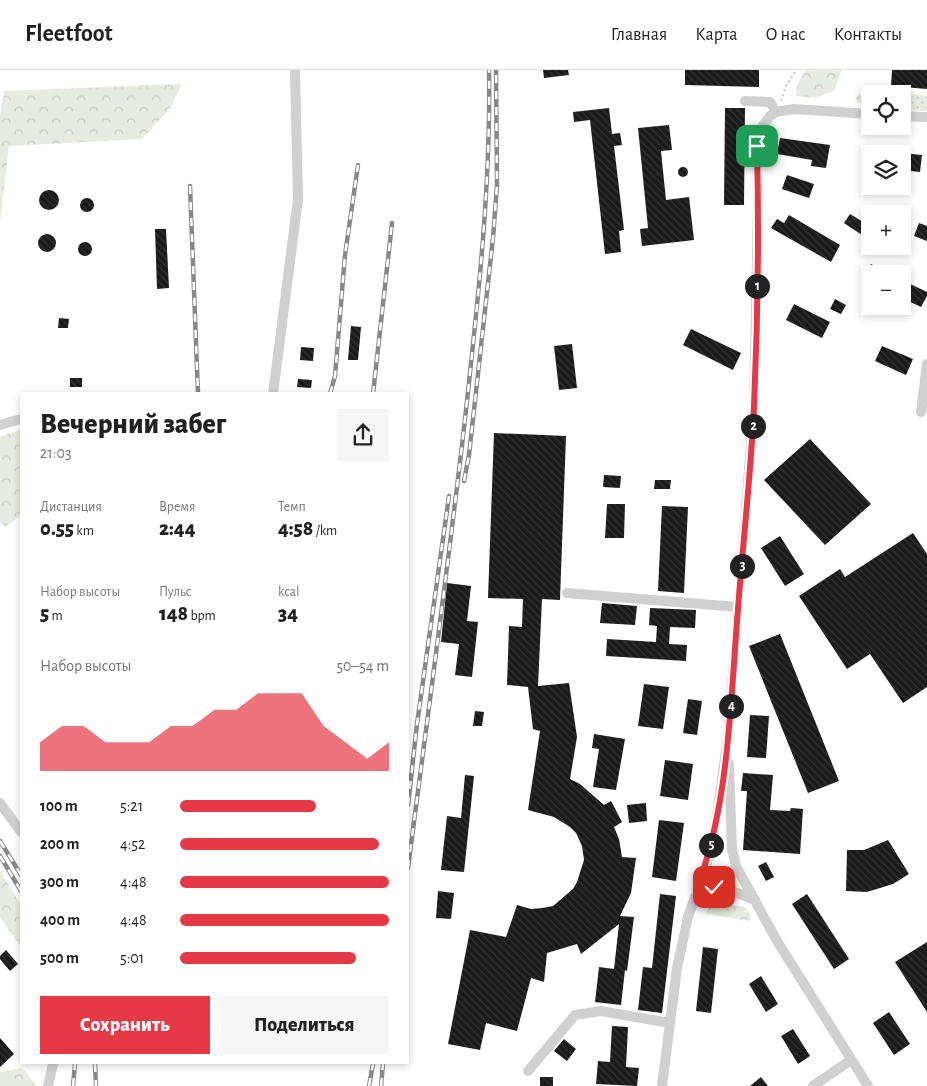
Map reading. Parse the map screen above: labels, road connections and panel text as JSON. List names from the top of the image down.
{
  "page": {
    "header": "Fleetfoot",
    "nav": [
      "Главная",
      "Карта",
      "О нас",
      "Контакты"
    ],
    "map_buttons": ["+", "−"],
    "pins": [
      "1",
      "2",
      "3",
      "4",
      "5"
    ],
    "heading": ["Вечерний забег", "21:03"],
    "stats": [
      ["Дистанция", "0.55 km"],
      ["Время", "2:44"],
      ["Темп", "4:58 /km"],
      ["Набор высоты", "5 m"],
      ["Пульс", "148 bpm"],
      ["kcal", "34"]
    ],
    "chart": ["Набор высоты", "50–54 m"],
    "list": [
      {
        "name": "100 m",
        "note": "5:21"
      },
      {
        "name": "200 m",
        "note": "4:52"
      },
      {
        "name": "300 m",
        "note": "4:48"
      },
      {
        "name": "400 m",
        "note": "4:48"
      },
      {
        "name": "500 m",
        "note": "5:01"
      }
    ],
    "buttons": ["Сохранить", "Поделиться"]
  }
}
